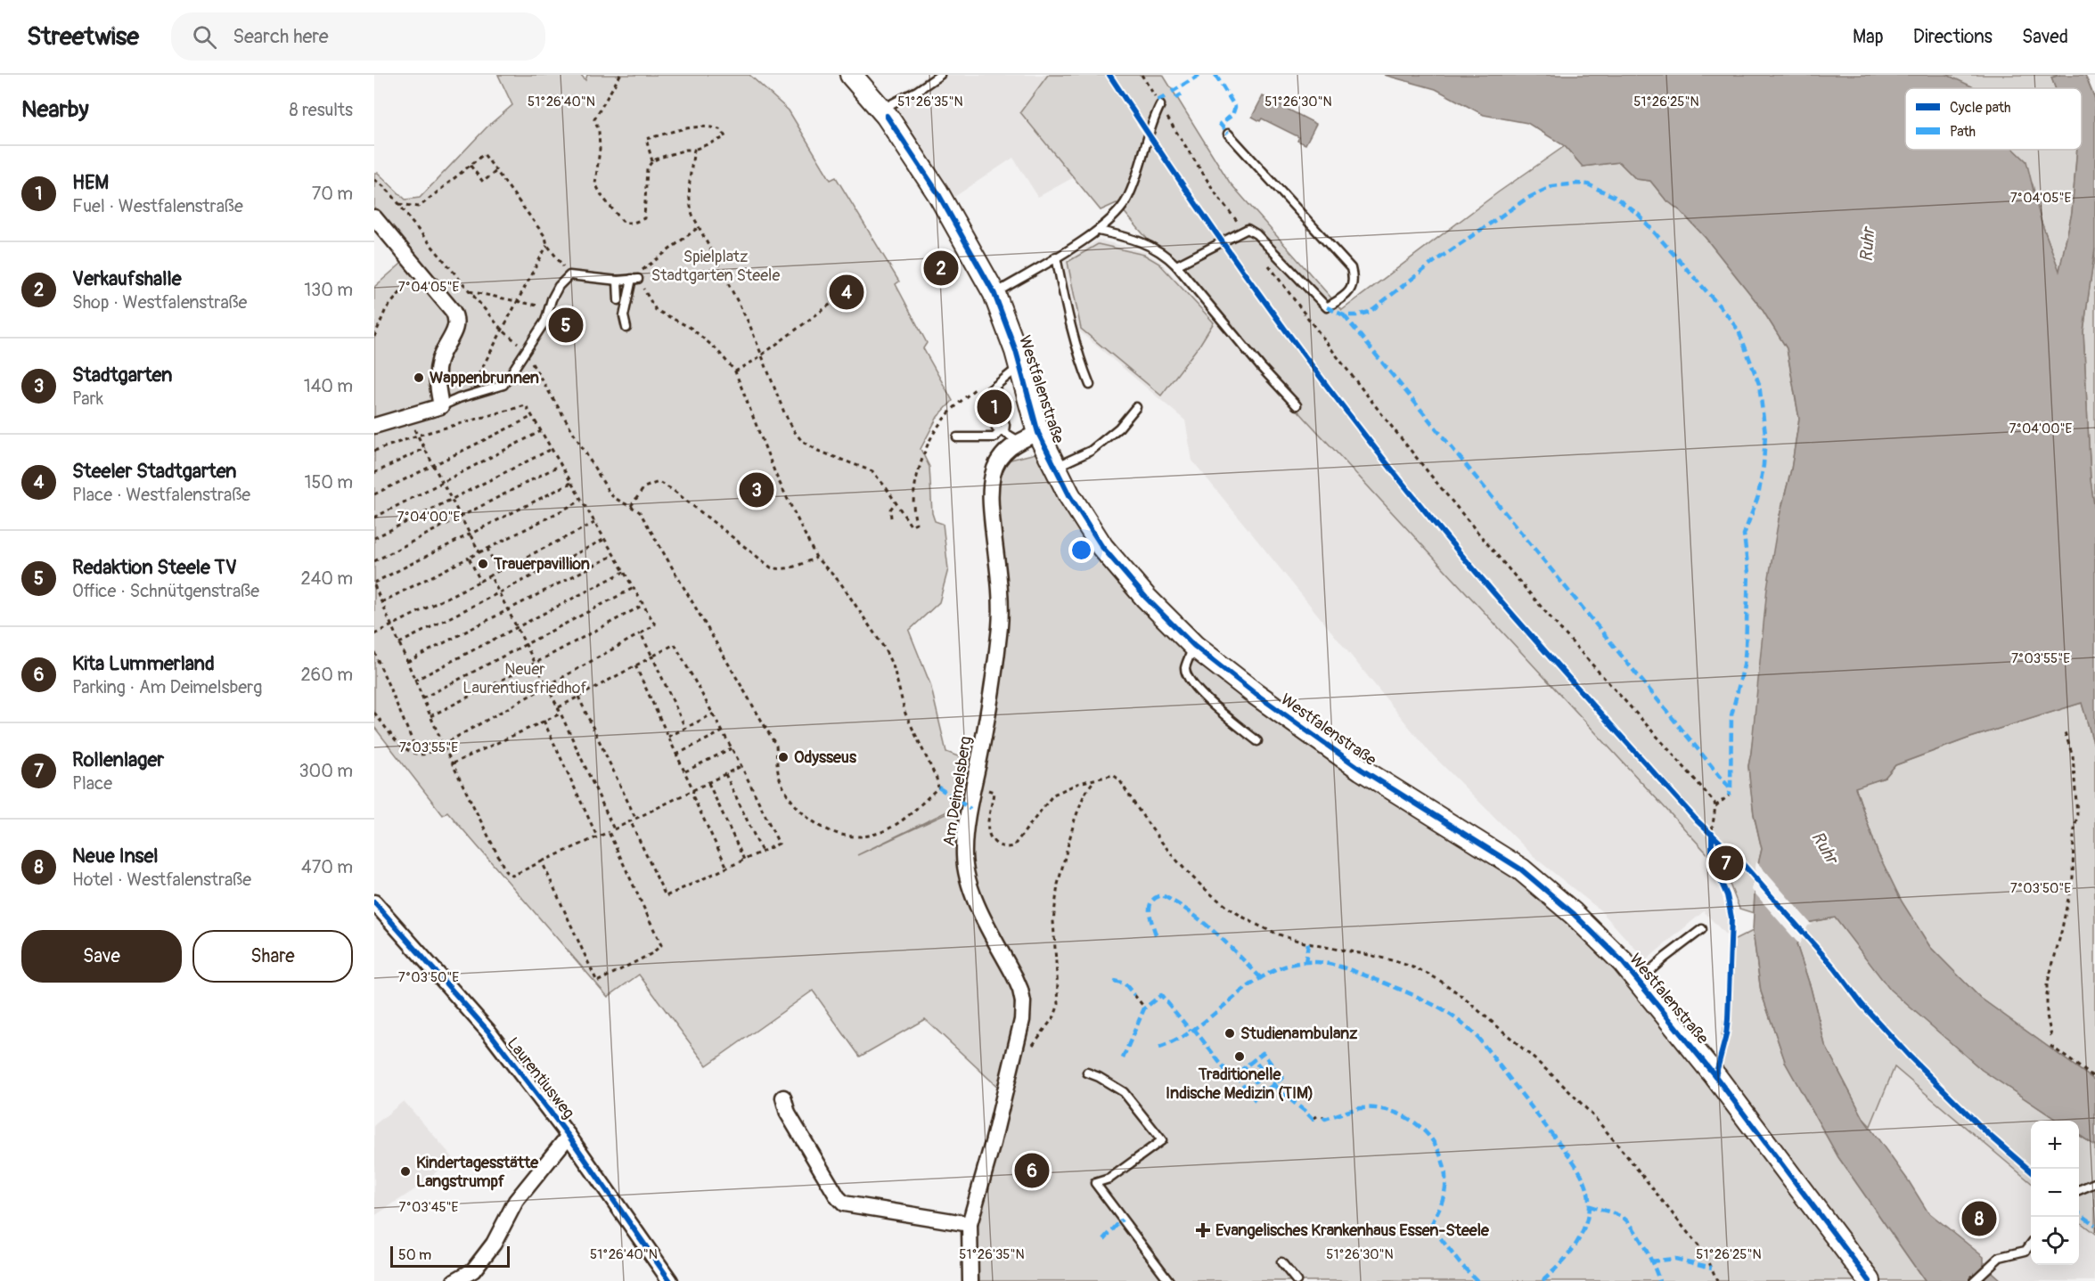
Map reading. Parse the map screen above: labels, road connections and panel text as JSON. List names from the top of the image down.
{
  "streets": {
    "main road": ["Westfalenstraße"],
    "street": ["Am Deimelsberg", "Laurentiusweg"]
  },
  "crossings": [
    ["Westfalenstraße", "Am Deimelsberg"]
  ],
  "water": ["Ruhr"],
  "parks": ["Spielplatz Stadtgarten Steele", "Neuer Laurentiusfriedhof"],
  "places": {
    "other": [
      "Wappenbrunnen",
      "Trauerpavillion",
      "Odysseus",
      "Studienambulanz",
      "Traditionelle Indische Medizin (TIM)",
      "Kindertagesstätte Langstrumpf"
    ],
    "health": ["Evangelisches Krankenhaus Essen-Steele"]
  },
  "legend": ["Cycle path", "Path"],
  "scale_bar": "50 m",
  "page": {
    "header": "Streetwise",
    "search": "Search here",
    "nav": ["Map", "Directions", "Saved"],
    "heading": ["Nearby", "8 results"],
    "list": [
      {
        "mark": "1",
        "name": "HEM",
        "note": "Fuel · Westfalenstraße",
        "value": "70 m"
      },
      {
        "mark": "2",
        "name": "Verkaufshalle",
        "note": "Shop · Westfalenstraße",
        "value": "130 m"
      },
      {
        "mark": "3",
        "name": "Stadtgarten",
        "note": "Park",
        "value": "140 m"
      },
      {
        "mark": "4",
        "name": "Steeler Stadtgarten",
        "note": "Place · Westfalenstraße",
        "value": "150 m"
      },
      {
        "mark": "5",
        "name": "Redaktion Steele TV",
        "note": "Office · Schnütgenstraße",
        "value": "240 m"
      },
      {
        "mark": "6",
        "name": "Kita Lummerland",
        "note": "Parking · Am Deimelsberg",
        "value": "260 m"
      },
      {
        "mark": "7",
        "name": "Rollenlager",
        "note": "Place",
        "value": "300 m"
      },
      {
        "mark": "8",
        "name": "Neue Insel",
        "note": "Hotel · Westfalenstraße",
        "value": "470 m"
      }
    ],
    "pins": [
      "2",
      "4",
      "5",
      "1",
      "3",
      "7",
      "6",
      "8"
    ],
    "buttons": ["Save", "Share"],
    "map_buttons": ["+", "−"],
    "scale": "50 m"
  },
  "coordinates": [
    "51°26'40\"N",
    "51°26'35\"N",
    "51°26'30\"N",
    "51°26'25\"N",
    "7°04'05\"E",
    "7°04'00\"E",
    "7°03'55\"E",
    "7°03'50\"E",
    "7°03'45\"E"
  ]
}
